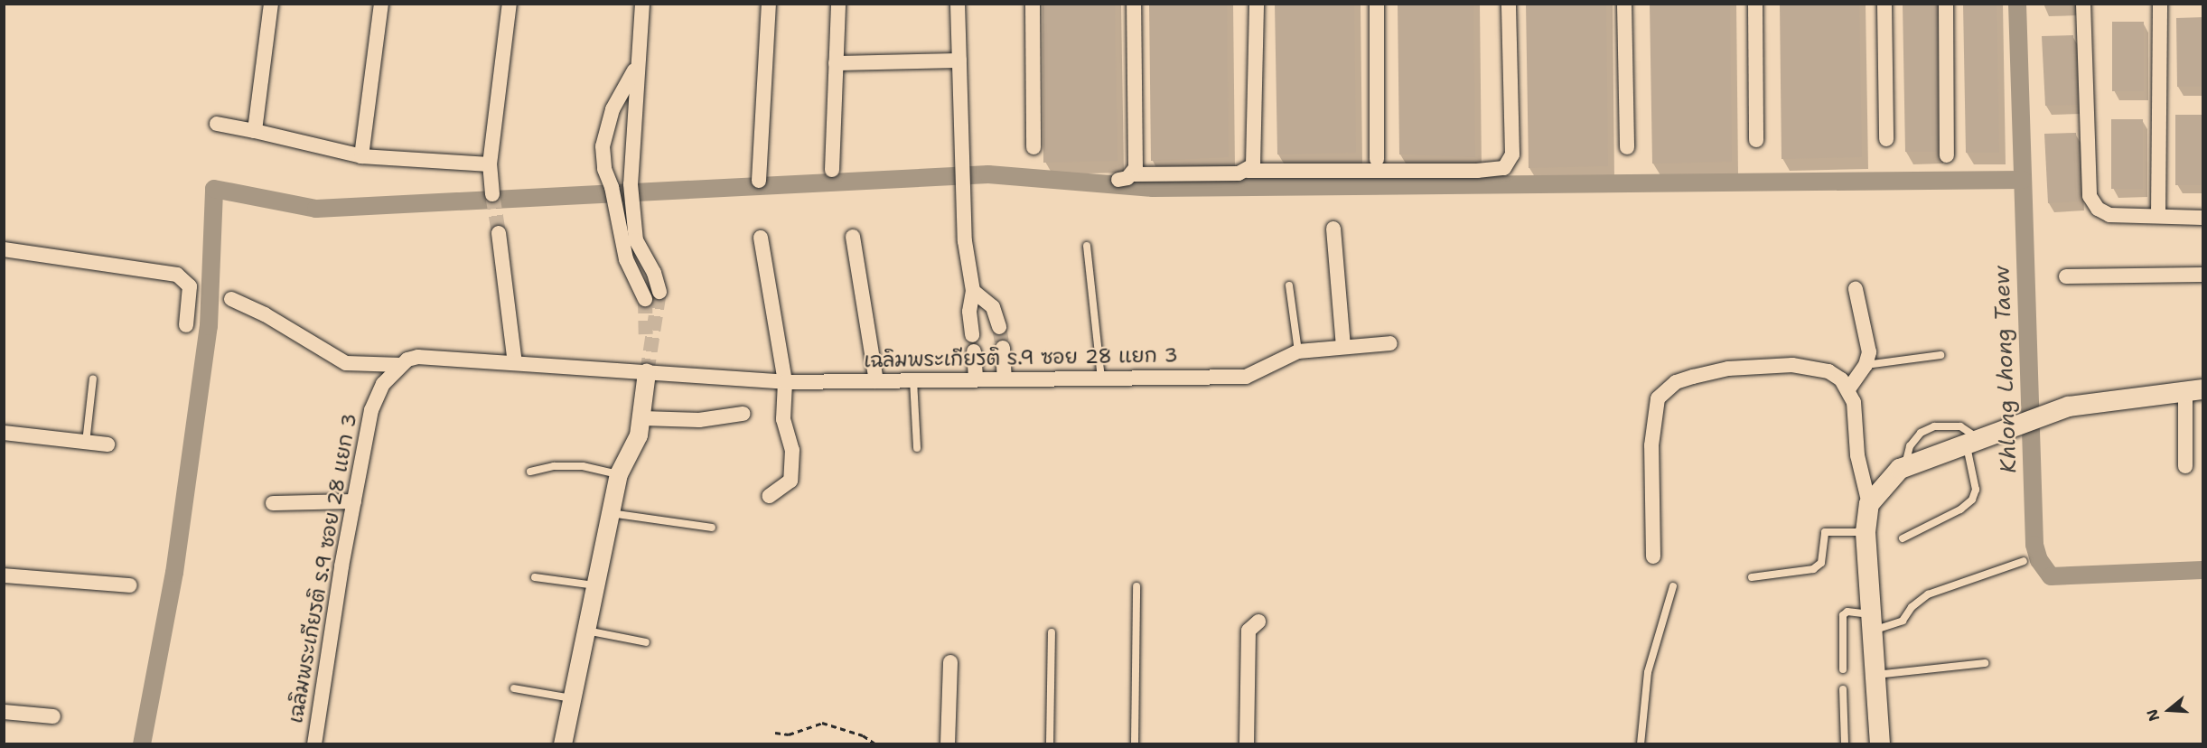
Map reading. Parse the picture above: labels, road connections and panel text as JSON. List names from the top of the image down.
{
  "streets": {
    "street": ["เฉลิมพระเกียรติ ร.9 ซอย 28 แยก 3"]
  },
  "water": ["Khlong Lhong Taew"],
  "north": "left"
}
